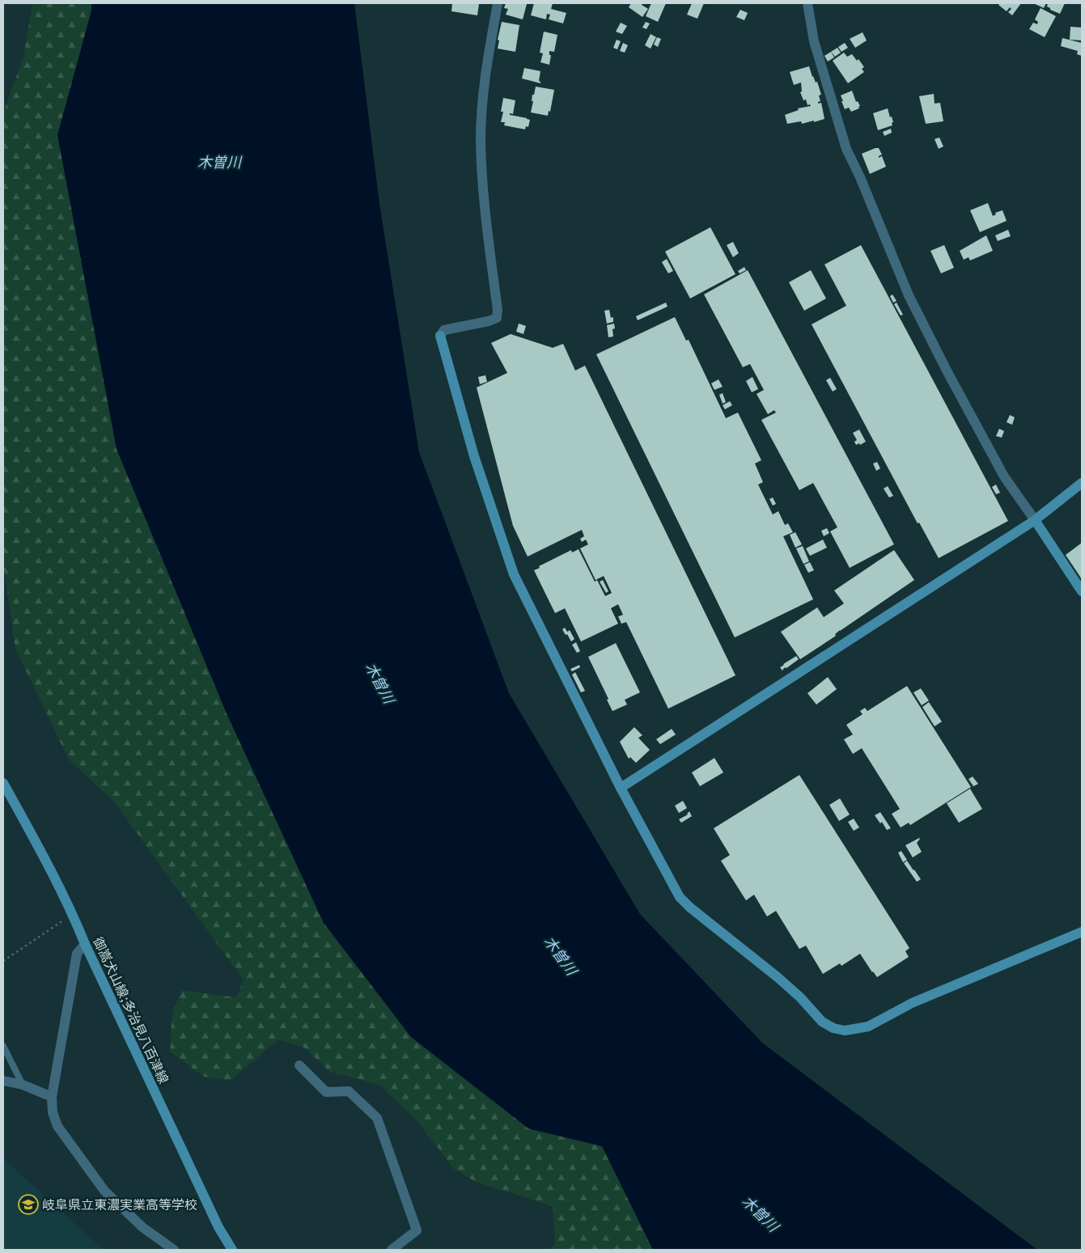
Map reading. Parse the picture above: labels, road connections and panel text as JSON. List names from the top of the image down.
{
  "streets": {
    "street": ["御嵩犬山線;多治見八百津線"]
  },
  "water": ["木曽川"],
  "places": {
    "school or university": ["岐阜県立東濃実業高等学校"]
  }
}
